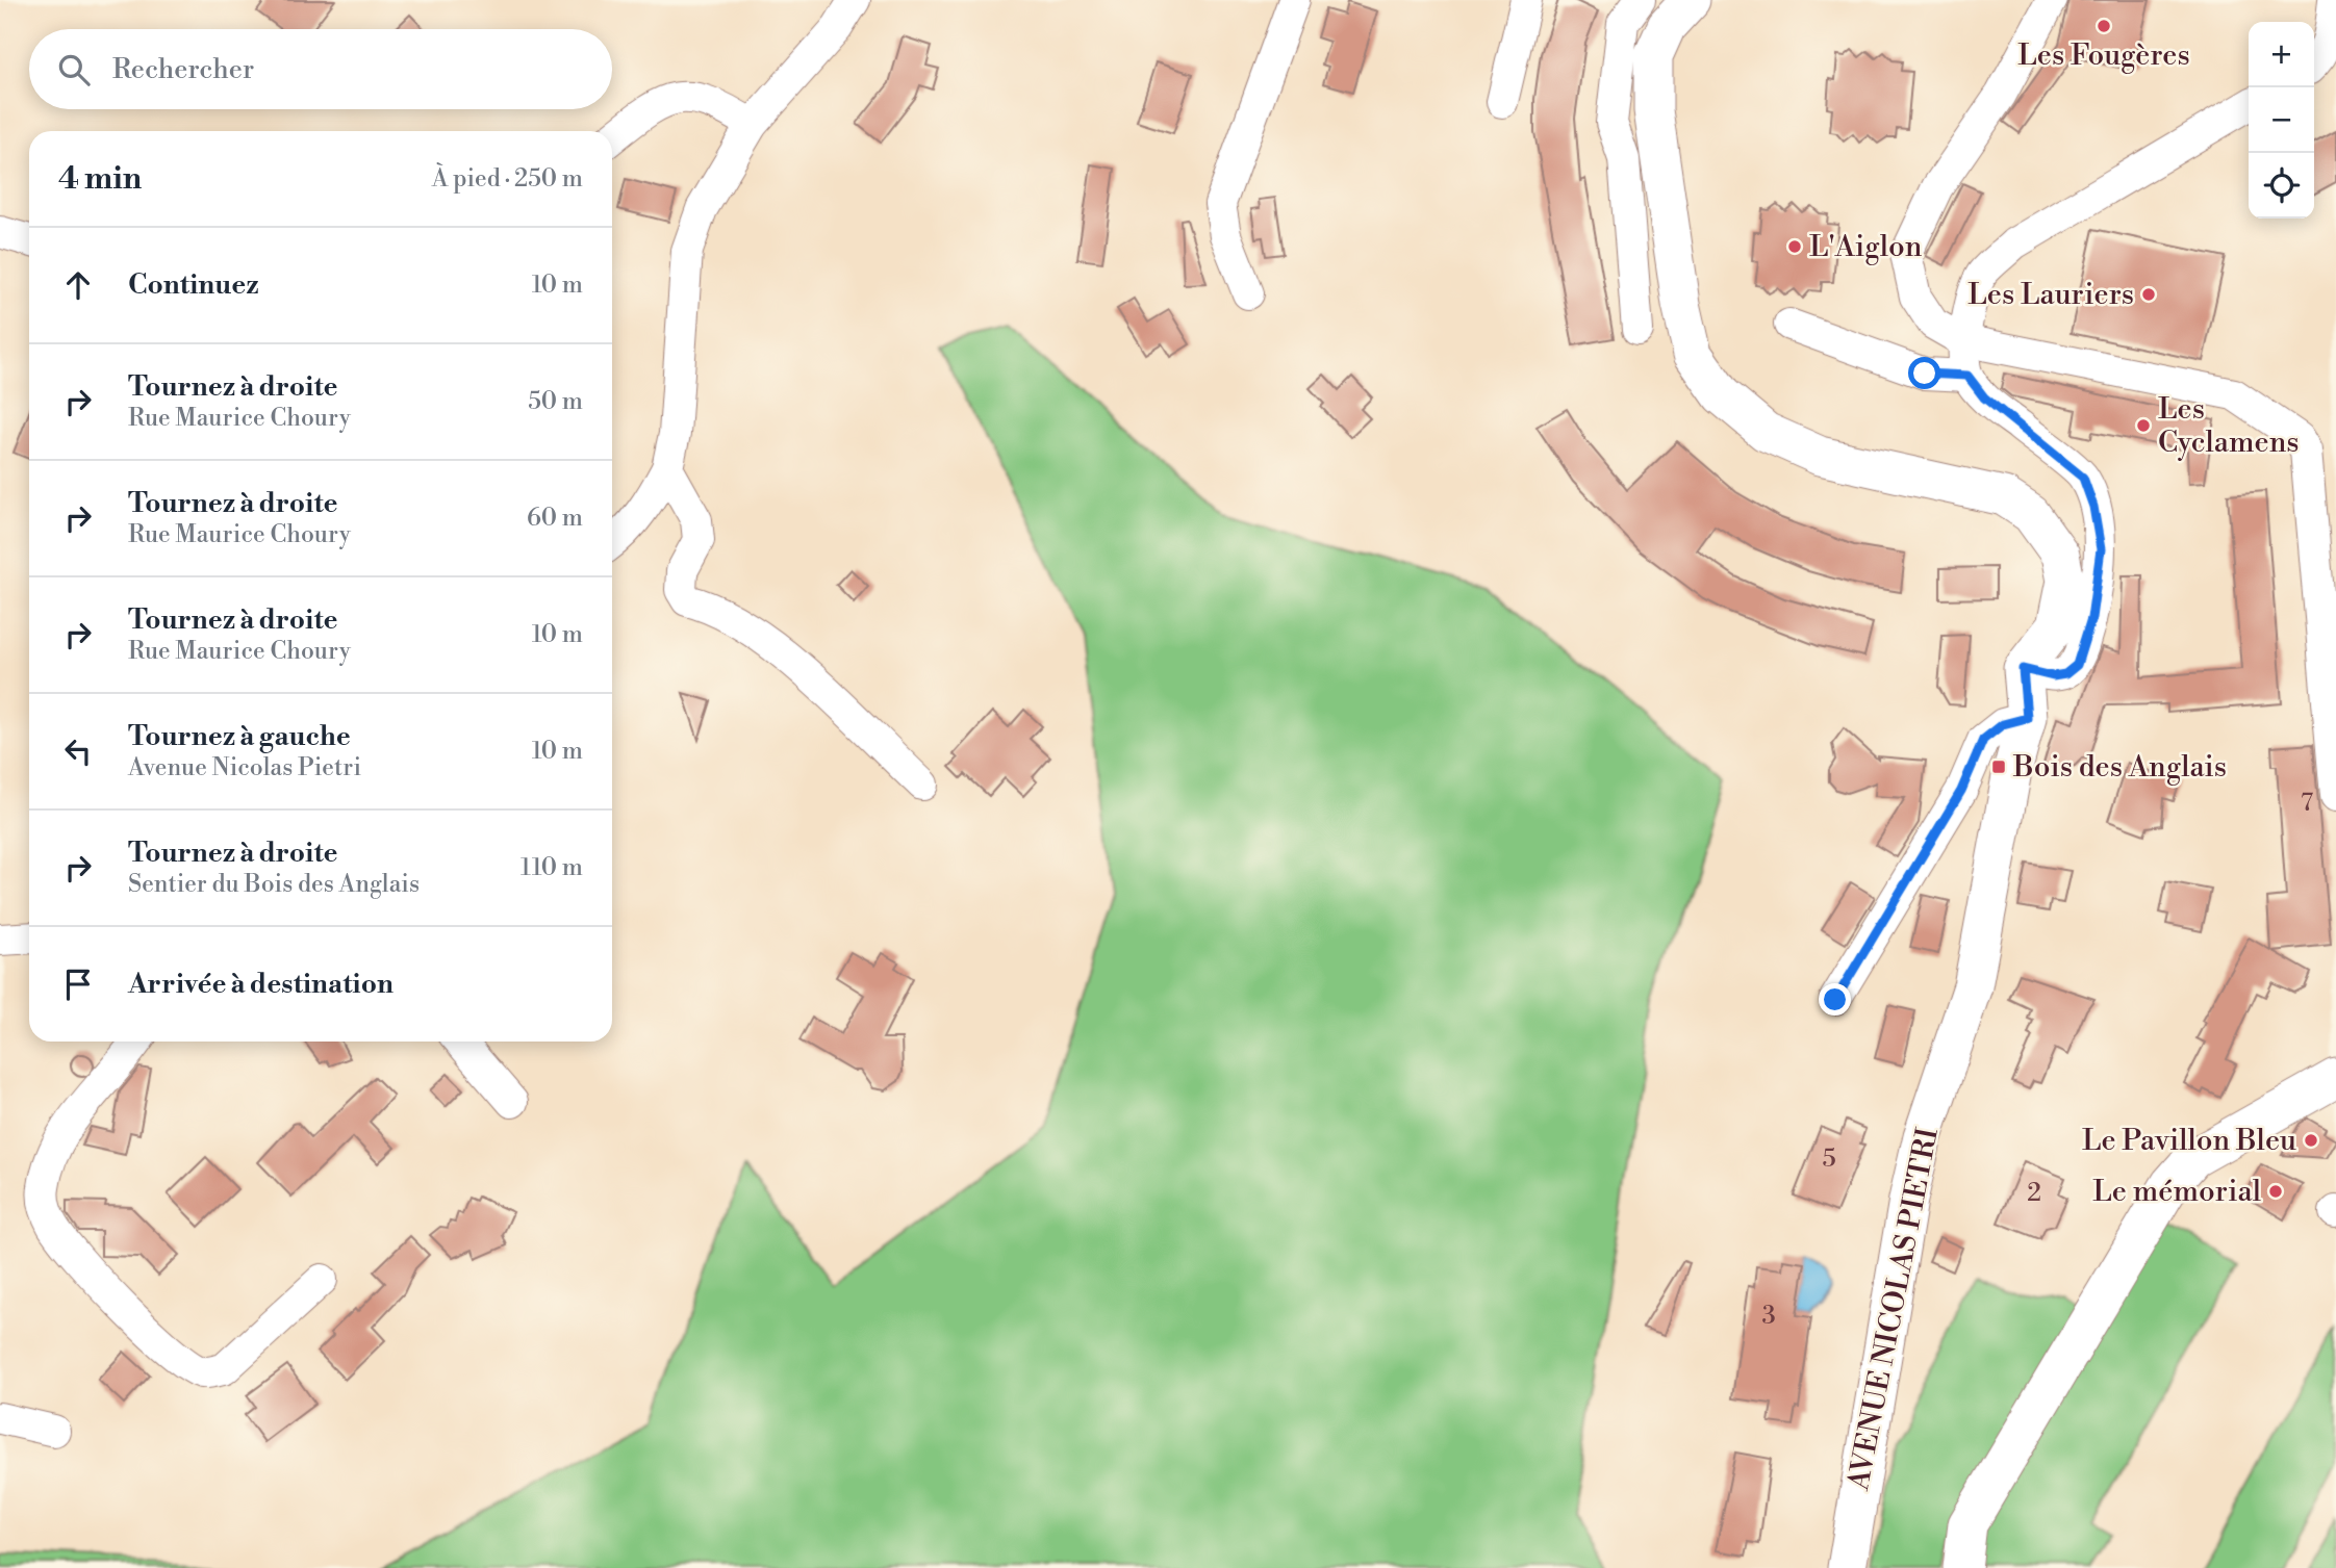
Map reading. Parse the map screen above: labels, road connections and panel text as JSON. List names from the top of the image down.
{
  "streets": {
    "main road": ["AVENUE NICOLAS PIETRI"]
  },
  "places": {
    "other": [
      "Les Fougères",
      "L'Aiglon",
      "Les Lauriers",
      "Les Cyclamens",
      "Le Pavillon Bleu",
      "Le mémorial"
    ],
    "transit": ["Bois des Anglais"]
  },
  "house_numbers": [
    "7",
    "5",
    "2",
    "3"
  ],
  "page": {
    "map_buttons": ["+", "−"],
    "search": "Rechercher",
    "heading": ["4 min", "À pied · 250 m"],
    "list": [
      ["Continuez", "10 m"],
      ["Tournez à droite", "Rue Maurice Choury", "50 m"],
      ["Tournez à droite", "Rue Maurice Choury", "60 m"],
      ["Tournez à droite", "Rue Maurice Choury", "10 m"],
      ["Tournez à gauche", "Avenue Nicolas Pietri", "10 m"],
      ["Tournez à droite", "Sentier du Bois des Anglais", "110 m"],
      "Arrivée à destination"
    ]
  }
}
